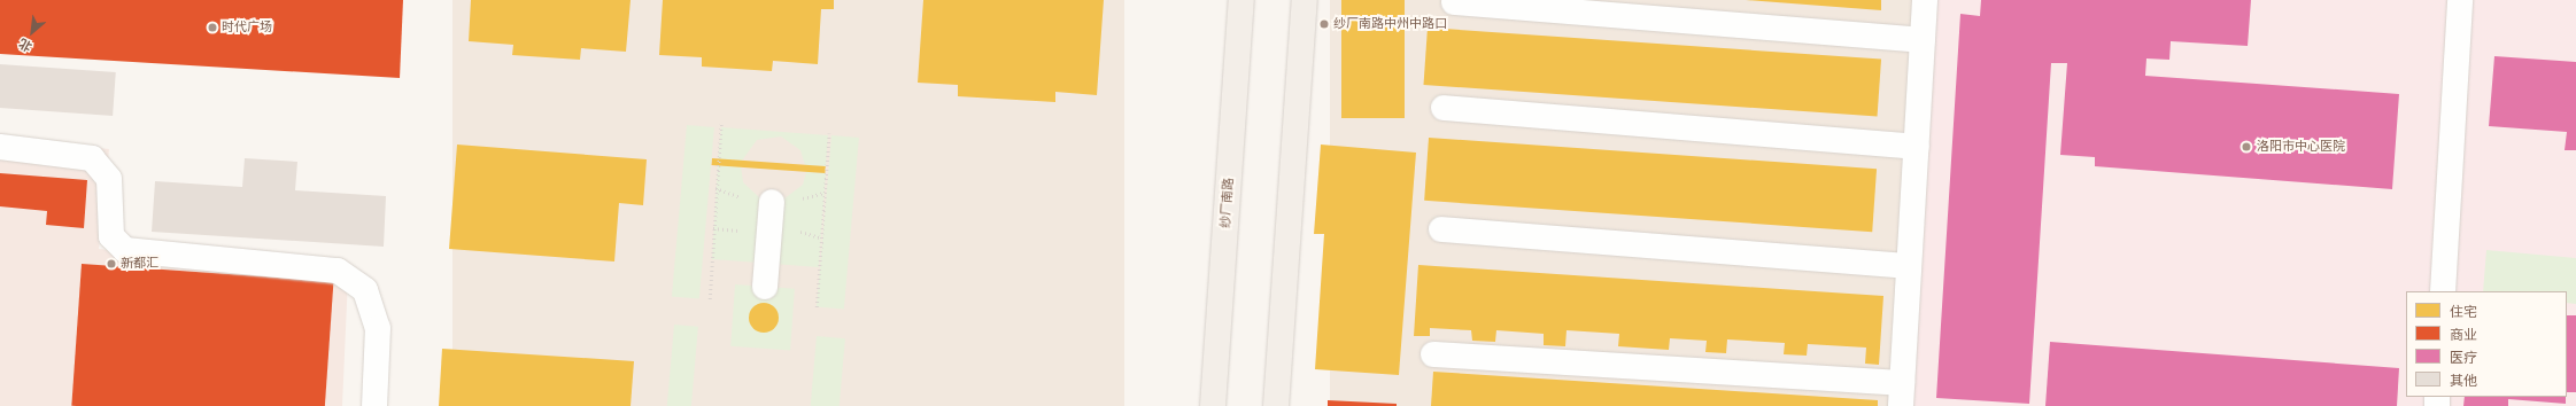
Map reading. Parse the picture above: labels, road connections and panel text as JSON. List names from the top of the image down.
{
  "streets": {
    "main road": ["纱厂南路"]
  },
  "places": [
    "纱厂南路中州中路口",
    "时代广场",
    "洛阳市中心医院",
    "新都汇"
  ],
  "legend": [
    "住宅",
    "商业",
    "医疗",
    "其他"
  ],
  "north": "bottom left"
}
